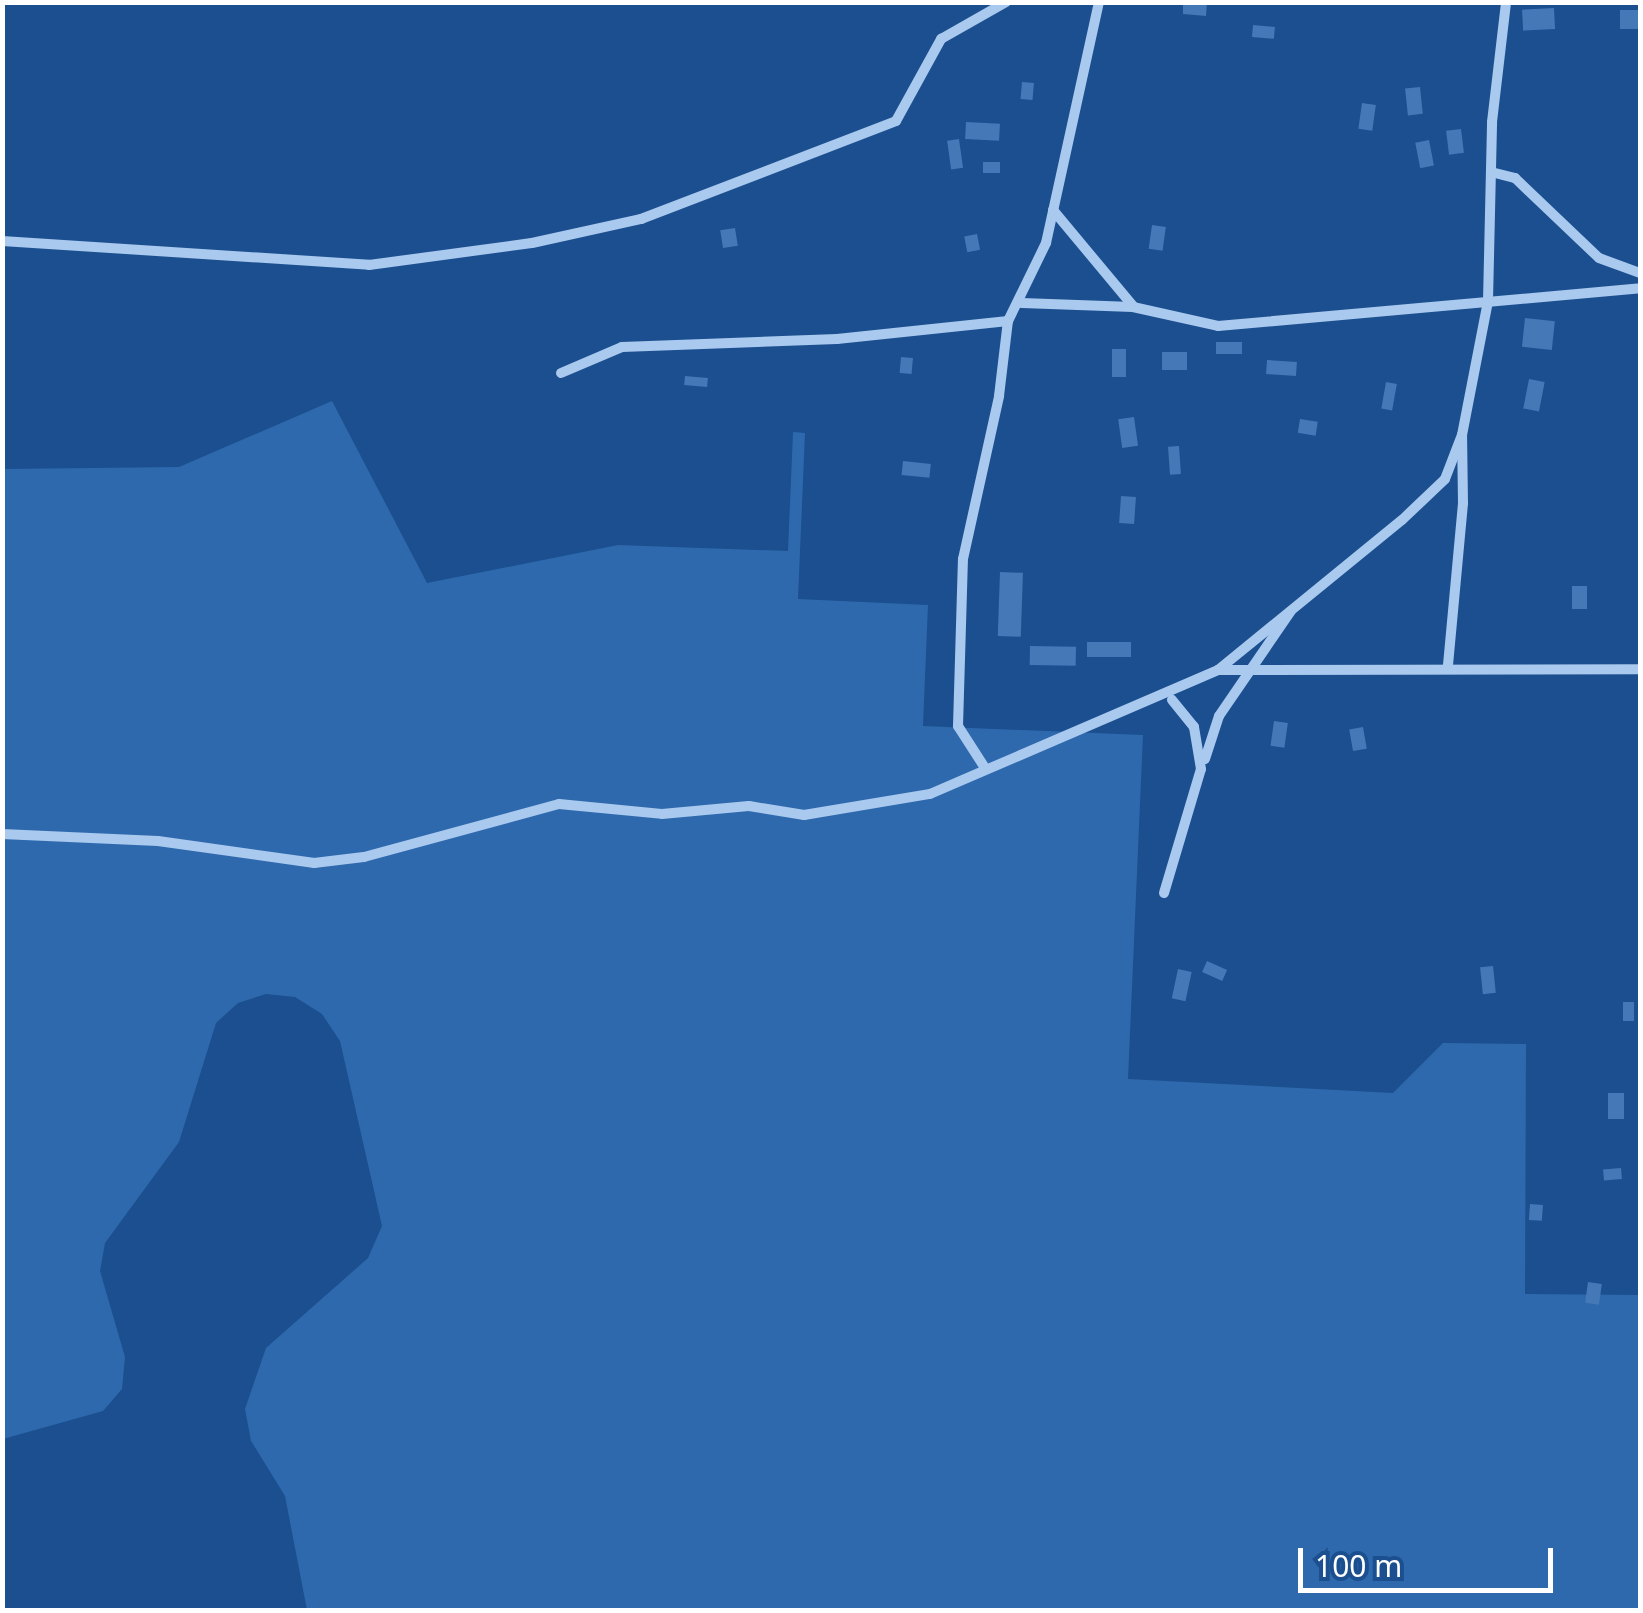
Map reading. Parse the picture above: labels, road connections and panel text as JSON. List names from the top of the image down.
{
  "scale_bar": "100 m"
}
